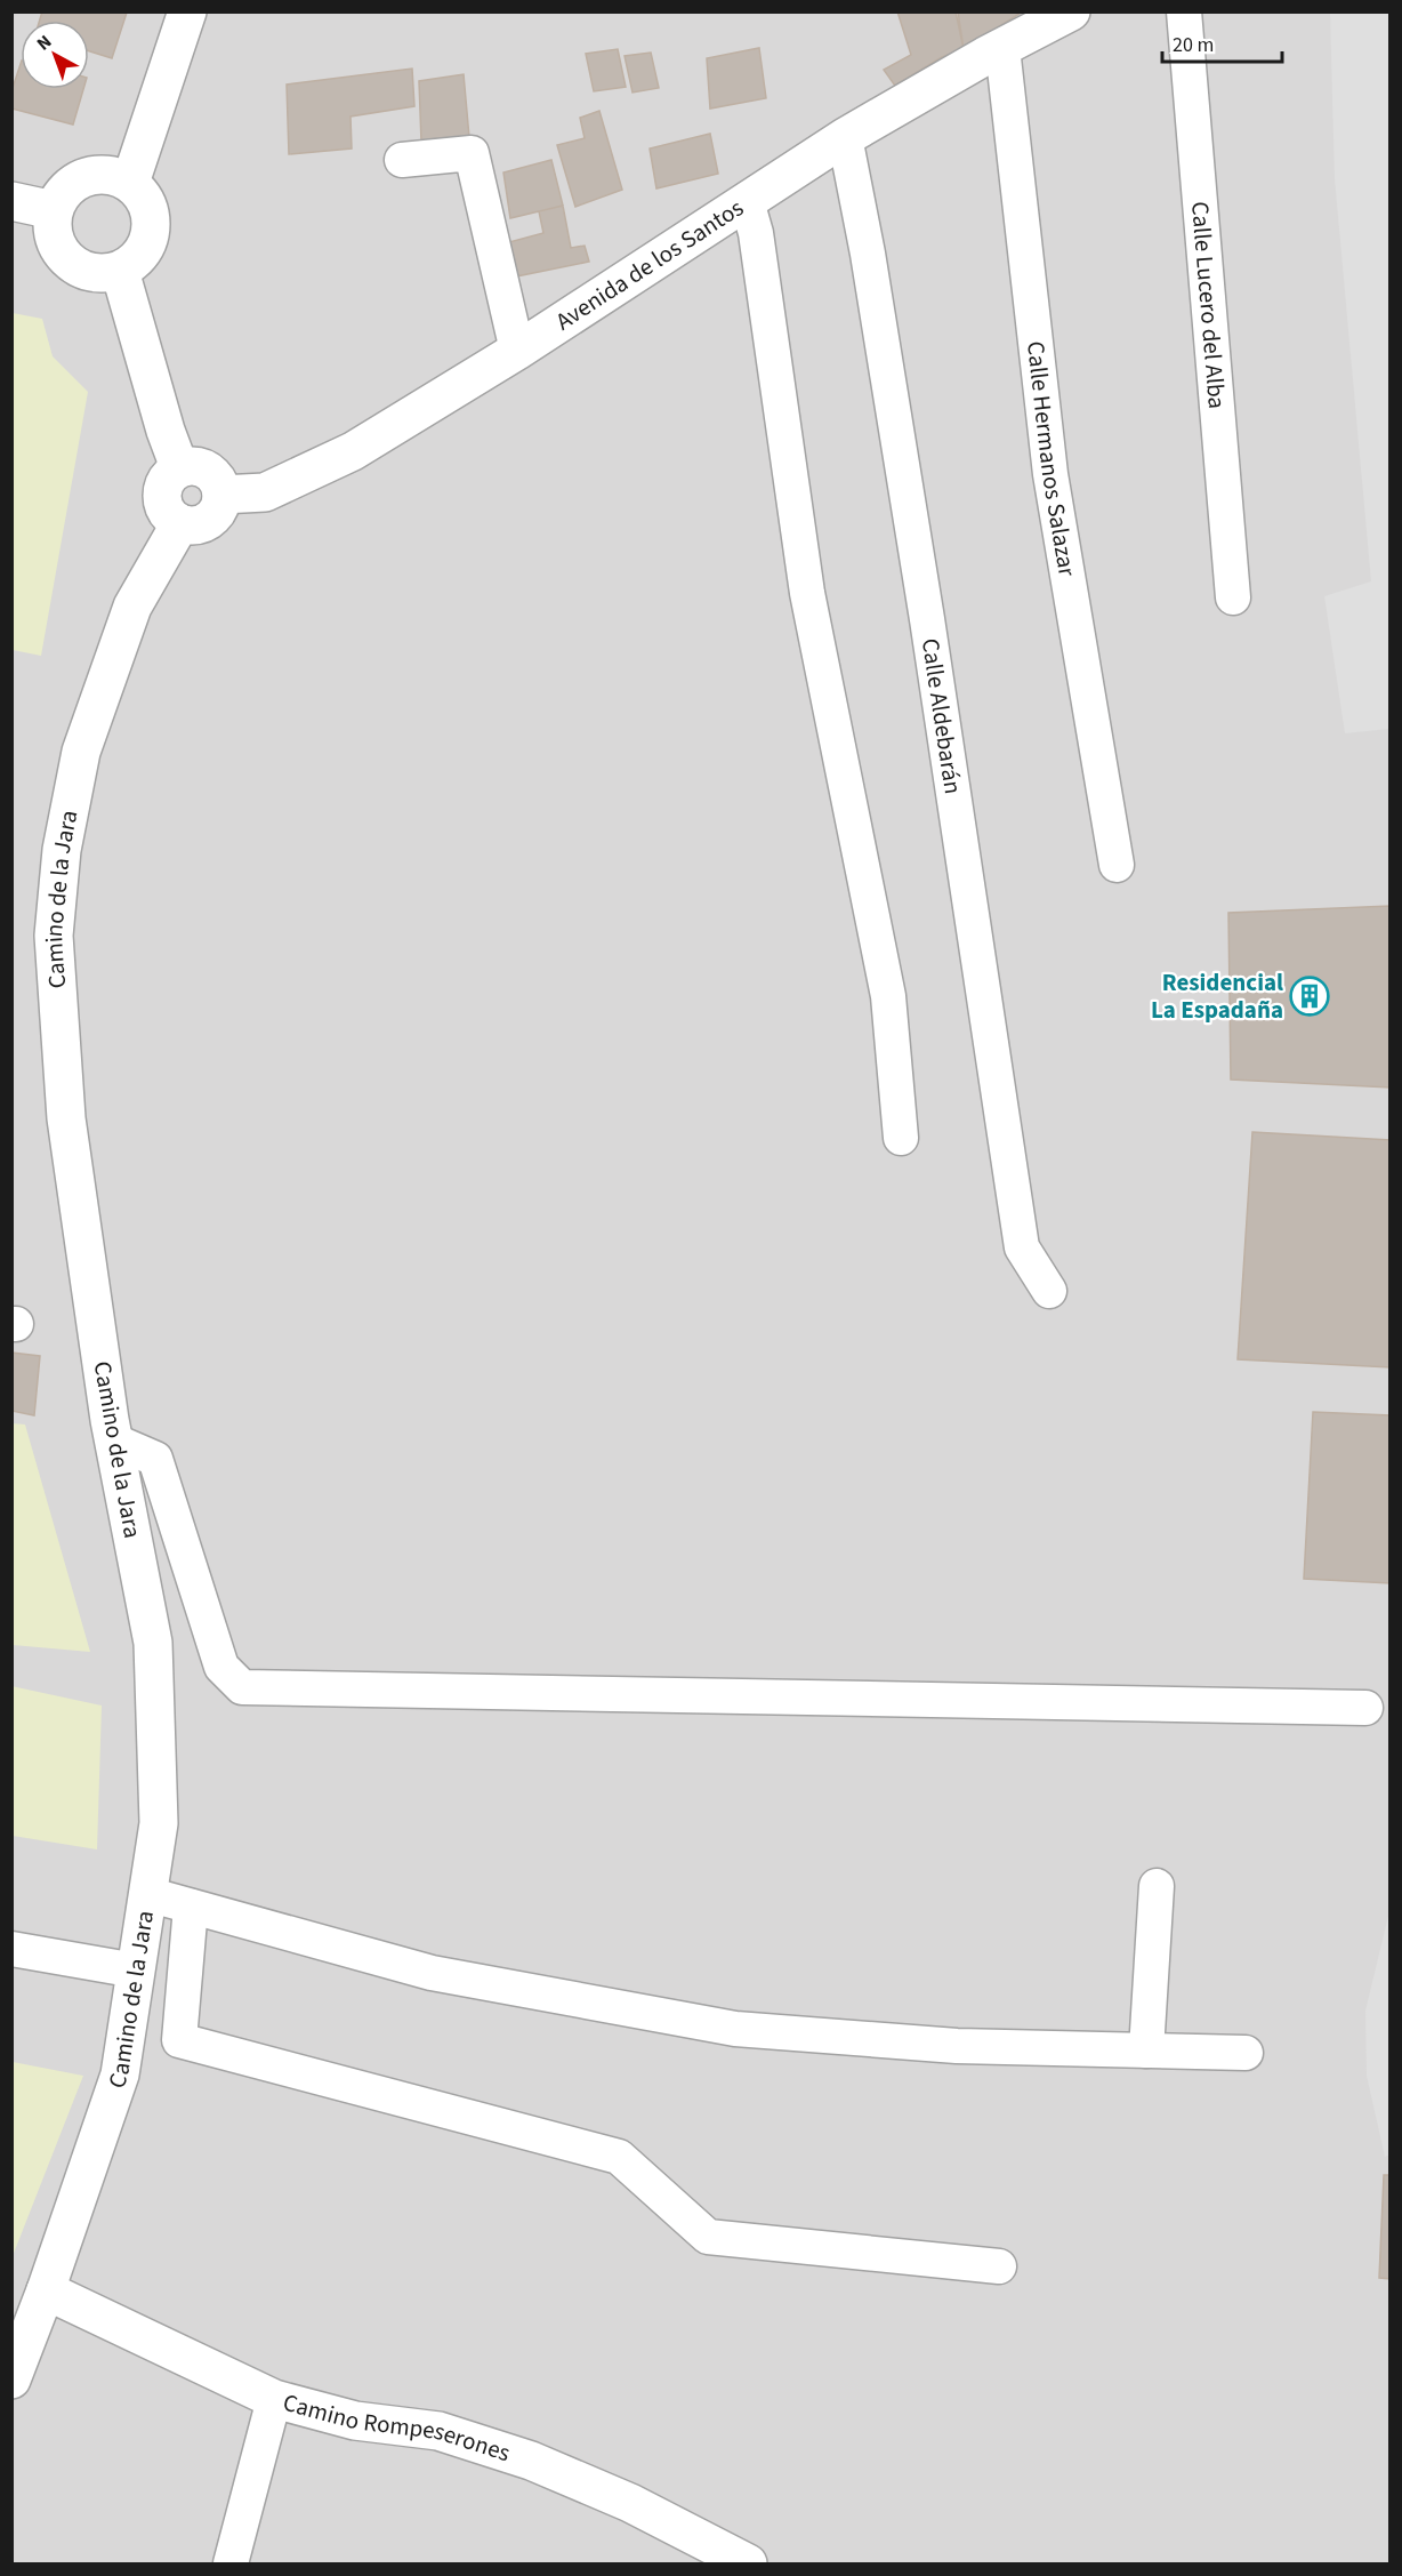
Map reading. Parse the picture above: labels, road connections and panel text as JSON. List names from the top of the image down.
{
  "streets": {
    "street": [
      "Avenida de los Santos",
      "Calle Lucero del Alba",
      "Calle Hermanos Salazar",
      "Calle Aldebarán",
      "Camino de la Jara",
      "Camino Rompeserones"
    ]
  },
  "crossings": [
    ["Avenida de los Santos", "Calle Hermanos Salazar"],
    ["Avenida de los Santos", "Calle Aldebarán"],
    ["Avenida de los Santos", "Camino de la Jara"],
    ["Camino de la Jara", "Camino Rompeserones"]
  ],
  "places": {
    "building": ["Residencial La Espadaña"]
  },
  "scale_bar": "20 m",
  "north": "top left"
}
